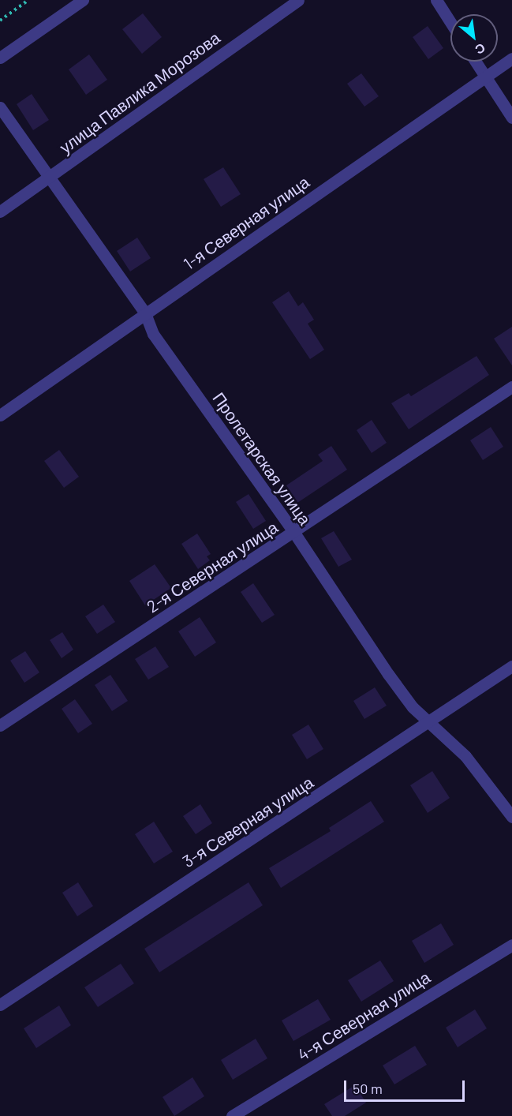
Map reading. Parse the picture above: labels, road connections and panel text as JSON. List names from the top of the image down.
{
  "streets": {
    "street": [
      "улица Павлика Морозова",
      "1-я Северная улица",
      "Пролетарская улица",
      "2-я Северная улица",
      "3-я Северная улица",
      "4-я Северная улица"
    ]
  },
  "crossings": [
    ["улица Павлика Морозова", "Пролетарская улица"],
    ["1-я Северная улица", "Пролетарская улица"],
    ["Пролетарская улица", "2-я Северная улица"],
    ["Пролетарская улица", "3-я Северная улица"]
  ],
  "scale_bar": "50 m",
  "north": "bottom right"
}
